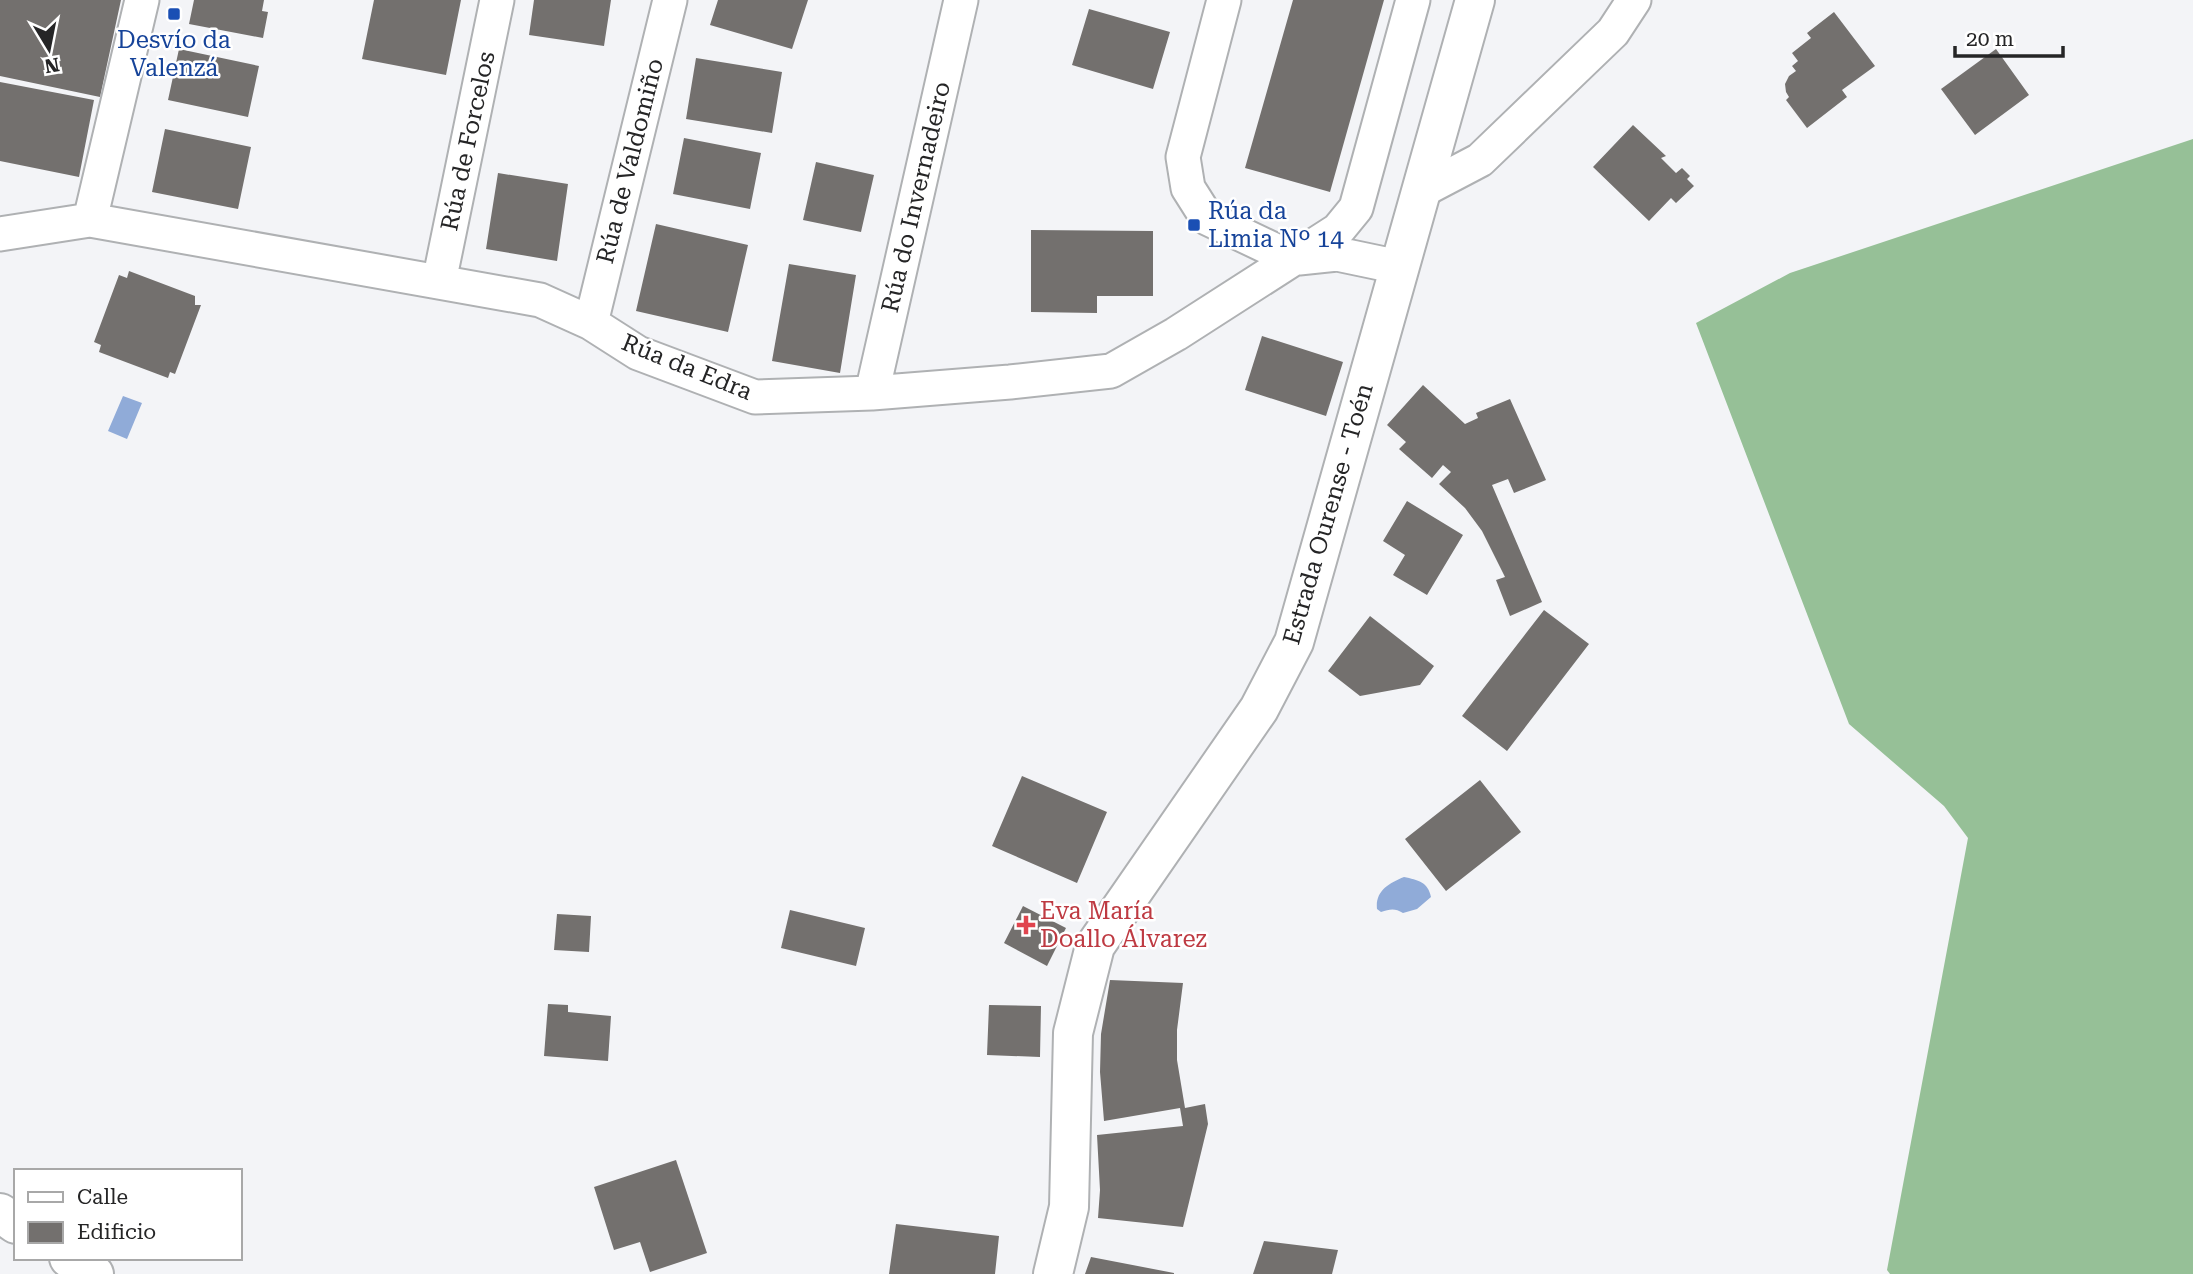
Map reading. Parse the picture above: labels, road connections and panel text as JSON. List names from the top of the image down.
{
  "streets": {
    "street": [
      "Rúa de Forcelos",
      "Rúa de Valdomiño",
      "Rúa do Invernadeiro",
      "Rúa da Edra",
      "Estrada Ourense - Toén"
    ]
  },
  "crossings": [
    ["Rúa de Forcelos", "Rúa da Edra"],
    ["Rúa de Valdomiño", "Rúa da Edra"],
    ["Rúa do Invernadeiro", "Rúa da Edra"],
    ["Rúa da Edra", "Estrada Ourense - Toén"]
  ],
  "places": {
    "transit": ["Desvío da Valenzá", "Rúa da Limia Nº 14"],
    "health": ["Eva María Doallo Álvarez"]
  },
  "legend": ["Calle", "Edificio"],
  "scale_bar": "20 m",
  "north": "bottom"
}
